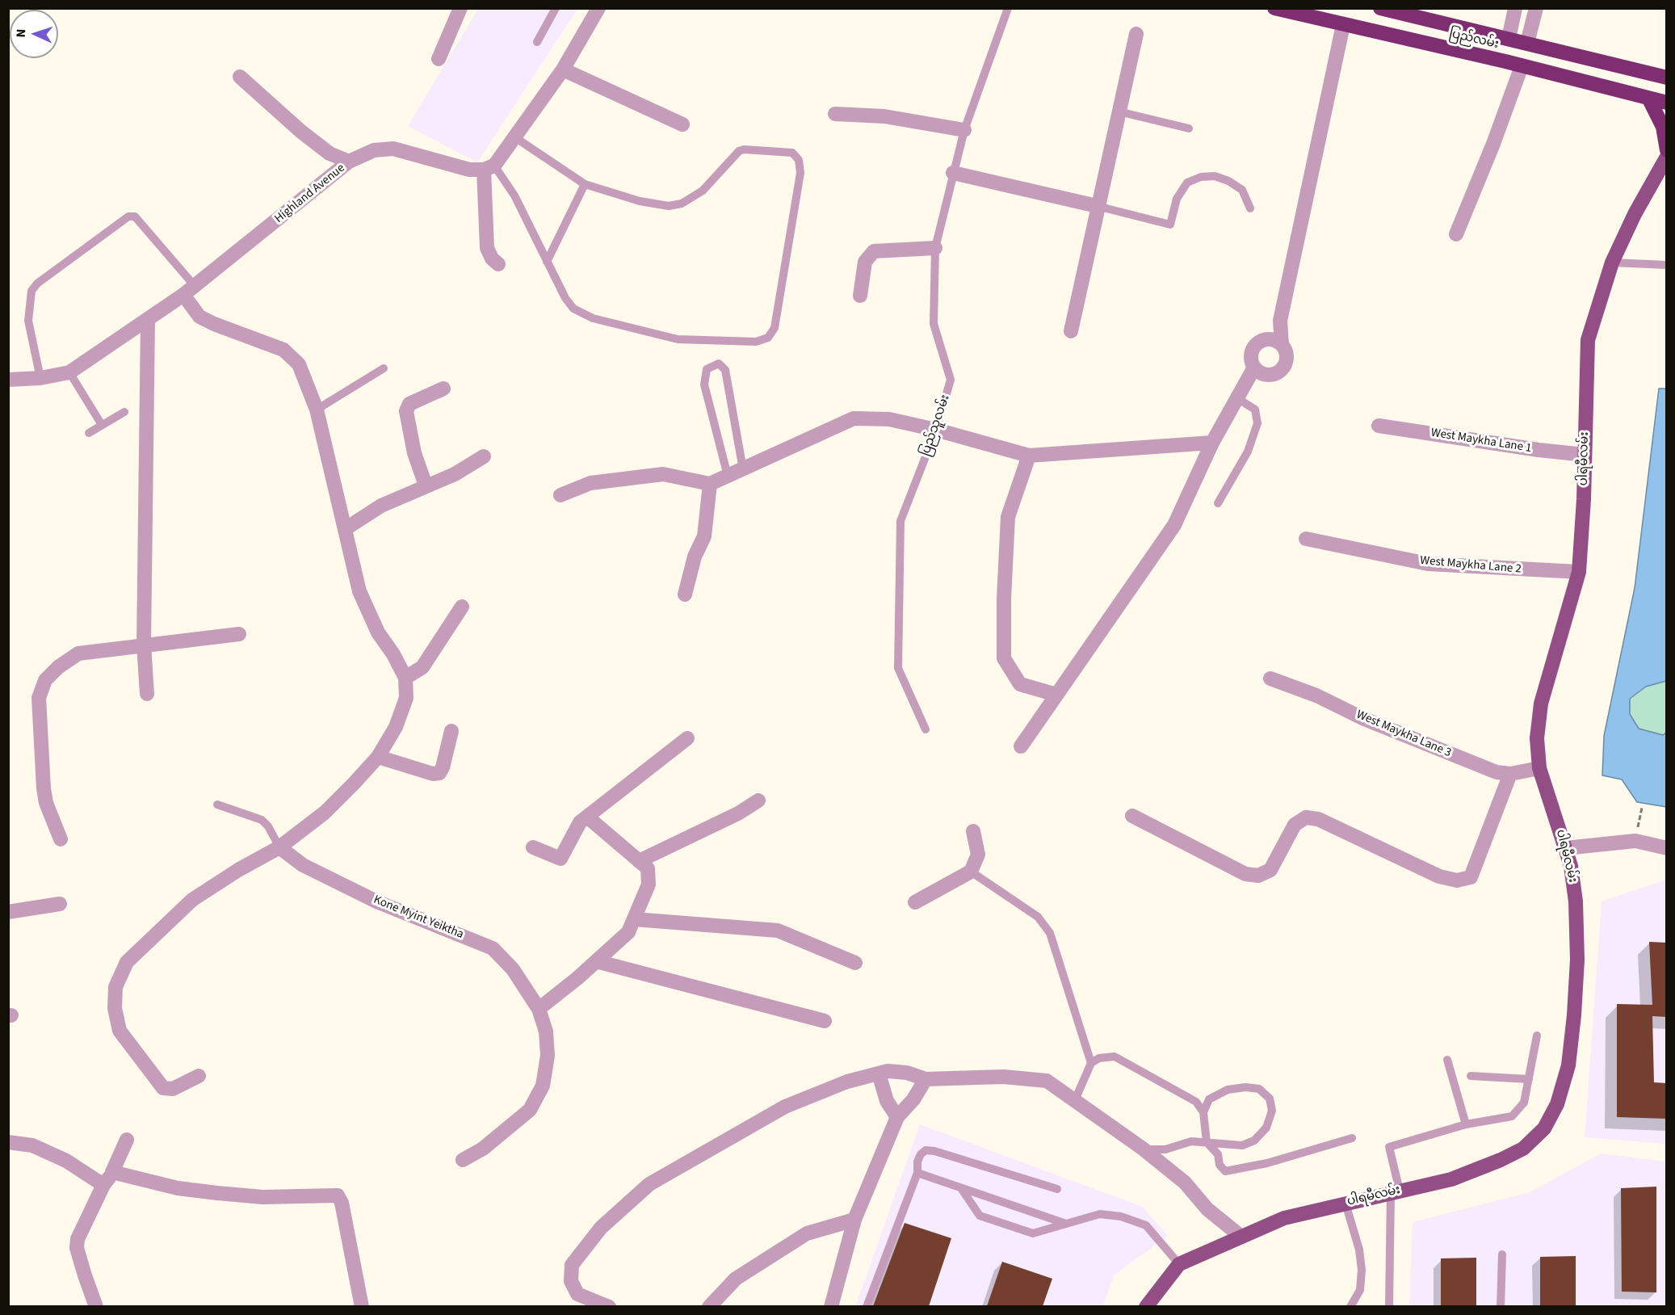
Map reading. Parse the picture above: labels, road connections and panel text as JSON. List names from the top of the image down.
{
  "streets": {
    "highway": ["ပြည်လမ်း"],
    "main road": ["ပါရမီလမ်း"],
    "street": [
      "Highland Avenue",
      "West Maykha Lane 1",
      "West Maykha Lane 2",
      "West Maykha Lane 3",
      "Kone Myint Yeiktha"
    ],
    "lane": ["ပြည်သူလမ်း"]
  },
  "crossings": [
    ["West Maykha Lane 1", "ပါရမီလမ်း"],
    ["ပါရမီလမ်း", "West Maykha Lane 2"],
    ["ပါရမီလမ်း", "West Maykha Lane 3"]
  ],
  "north": "left"
}
